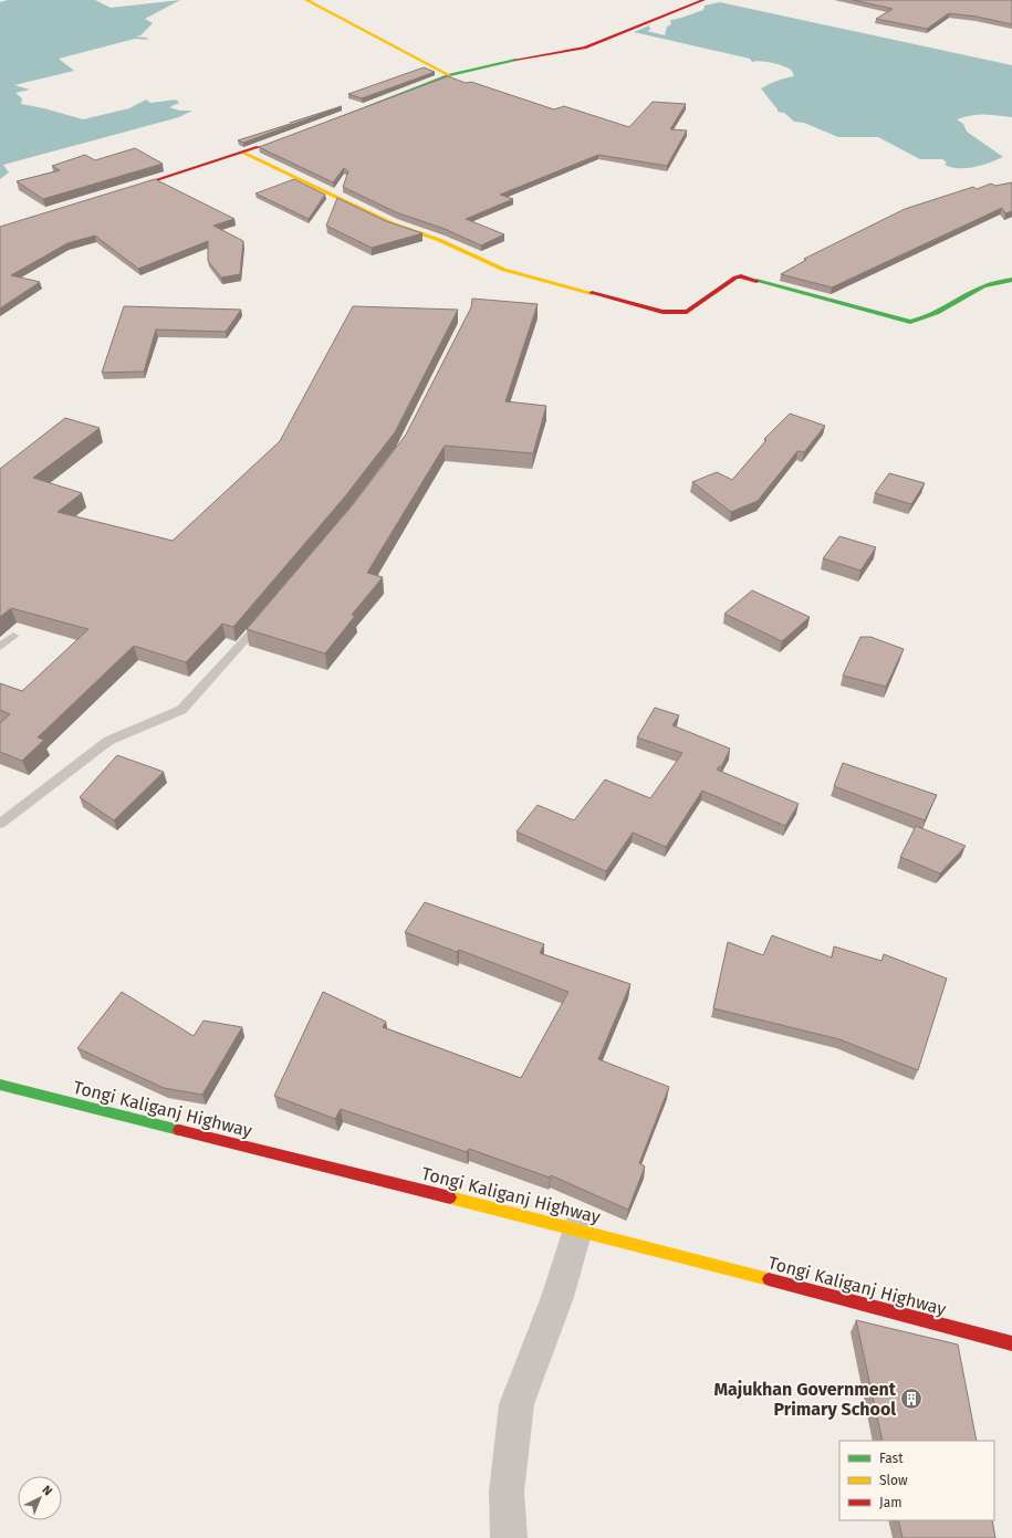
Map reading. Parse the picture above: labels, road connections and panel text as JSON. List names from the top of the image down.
{
  "streets": {
    "street": ["Tongi Kaliganj Highway"]
  },
  "places": {
    "building": ["Majukhan Government Primary School"]
  },
  "legend": ["Fast", "Slow", "Jam"],
  "north": "top right"
}
